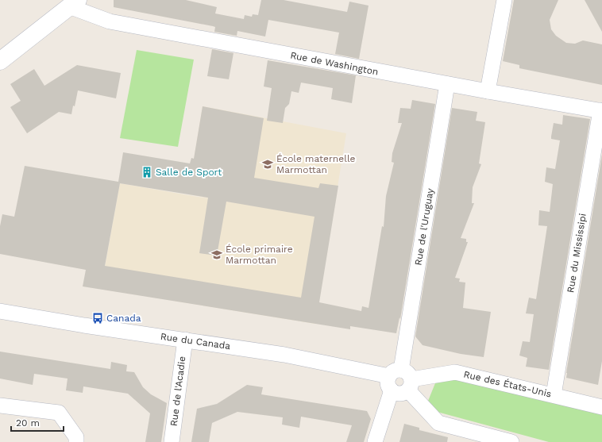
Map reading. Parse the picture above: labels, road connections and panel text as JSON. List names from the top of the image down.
{
  "streets": {
    "street": [
      "Rue de Washington",
      "Rue de l'Uruguay",
      "Rue du Mississipi",
      "Rue du Canada",
      "Rue des États-Unis",
      "Rue de l'Acadie"
    ]
  },
  "crossings": [
    ["Rue de Washington", "Rue de l'Uruguay"],
    ["Rue de Washington", "Rue du Mississipi"],
    ["Rue de l'Uruguay", "Rue du Canada"],
    ["Rue de l'Uruguay", "Rue des États-Unis"],
    ["Rue du Mississipi", "Rue des États-Unis"],
    ["Rue du Canada", "Rue des États-Unis"],
    ["Rue du Canada", "Rue de l'Acadie"]
  ],
  "places": {
    "school or university": ["École maternelle Marmottan", "École primaire Marmottan"],
    "building": ["Salle de Sport"],
    "bus stop": ["Canada"]
  },
  "scale_bar": "20 m"
}
